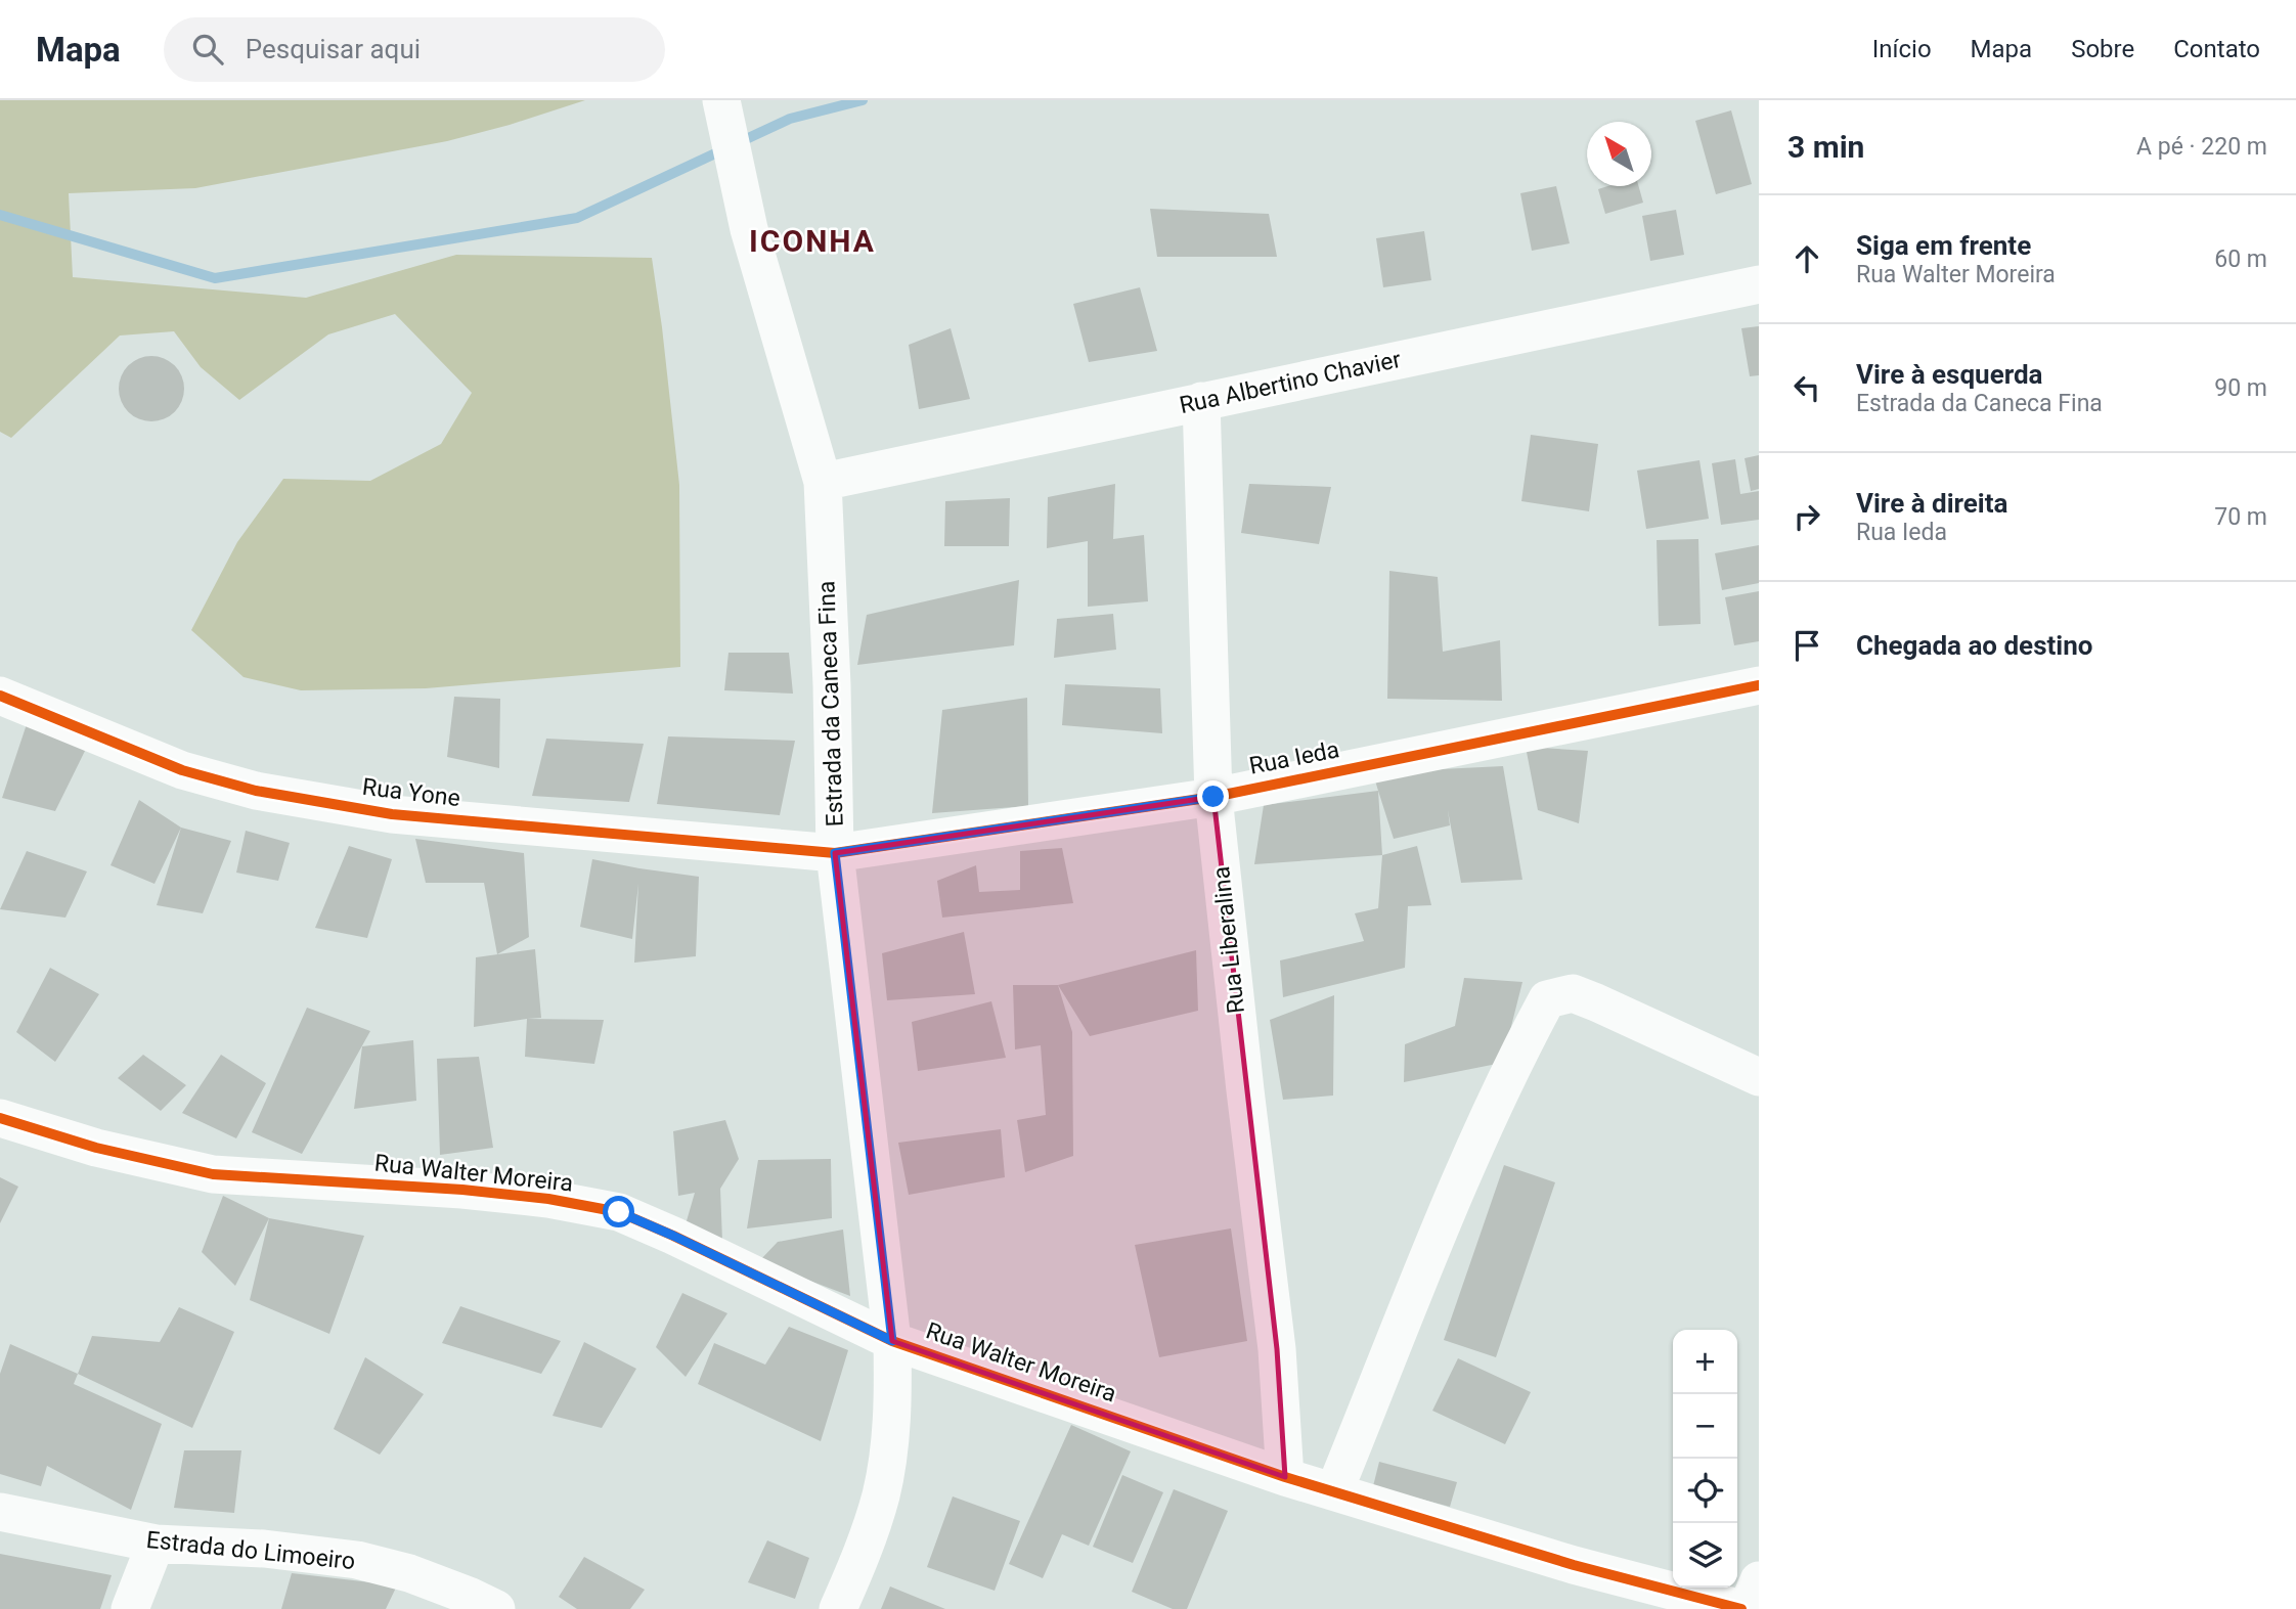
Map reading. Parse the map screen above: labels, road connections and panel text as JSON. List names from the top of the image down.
{
  "streets": {
    "street": [
      "Rua Albertino Chavier",
      "Estrada da Caneca Fina",
      "Rua Ieda",
      "Rua Yone",
      "Rua Liberalina",
      "Rua Walter Moreira",
      "Estrada do Limoeiro"
    ]
  },
  "crossings": [
    ["Rua Albertino Chavier", "Estrada da Caneca Fina"],
    ["Rua Albertino Chavier", "Rua Liberalina"],
    ["Estrada da Caneca Fina", "Rua Ieda"],
    ["Estrada da Caneca Fina", "Rua Yone"],
    ["Estrada da Caneca Fina", "Rua Walter Moreira"],
    ["Rua Ieda", "Rua Yone"],
    ["Rua Ieda", "Rua Liberalina"],
    ["Rua Liberalina", "Rua Walter Moreira"]
  ],
  "districts": ["ICONHA"],
  "north": "top left",
  "page": {
    "header": "Mapa",
    "search": "Pesquisar aqui",
    "nav": [
      "Início",
      "Mapa",
      "Sobre",
      "Contato"
    ],
    "heading": ["3 min", "A pé · 220 m"],
    "list": [
      ["Siga em frente", "Rua Walter Moreira", "60 m"],
      ["Vire à esquerda", "Estrada da Caneca Fina", "90 m"],
      ["Vire à direita", "Rua Ieda", "70 m"],
      "Chegada ao destino"
    ],
    "map_buttons": ["+", "−"]
  }
}
